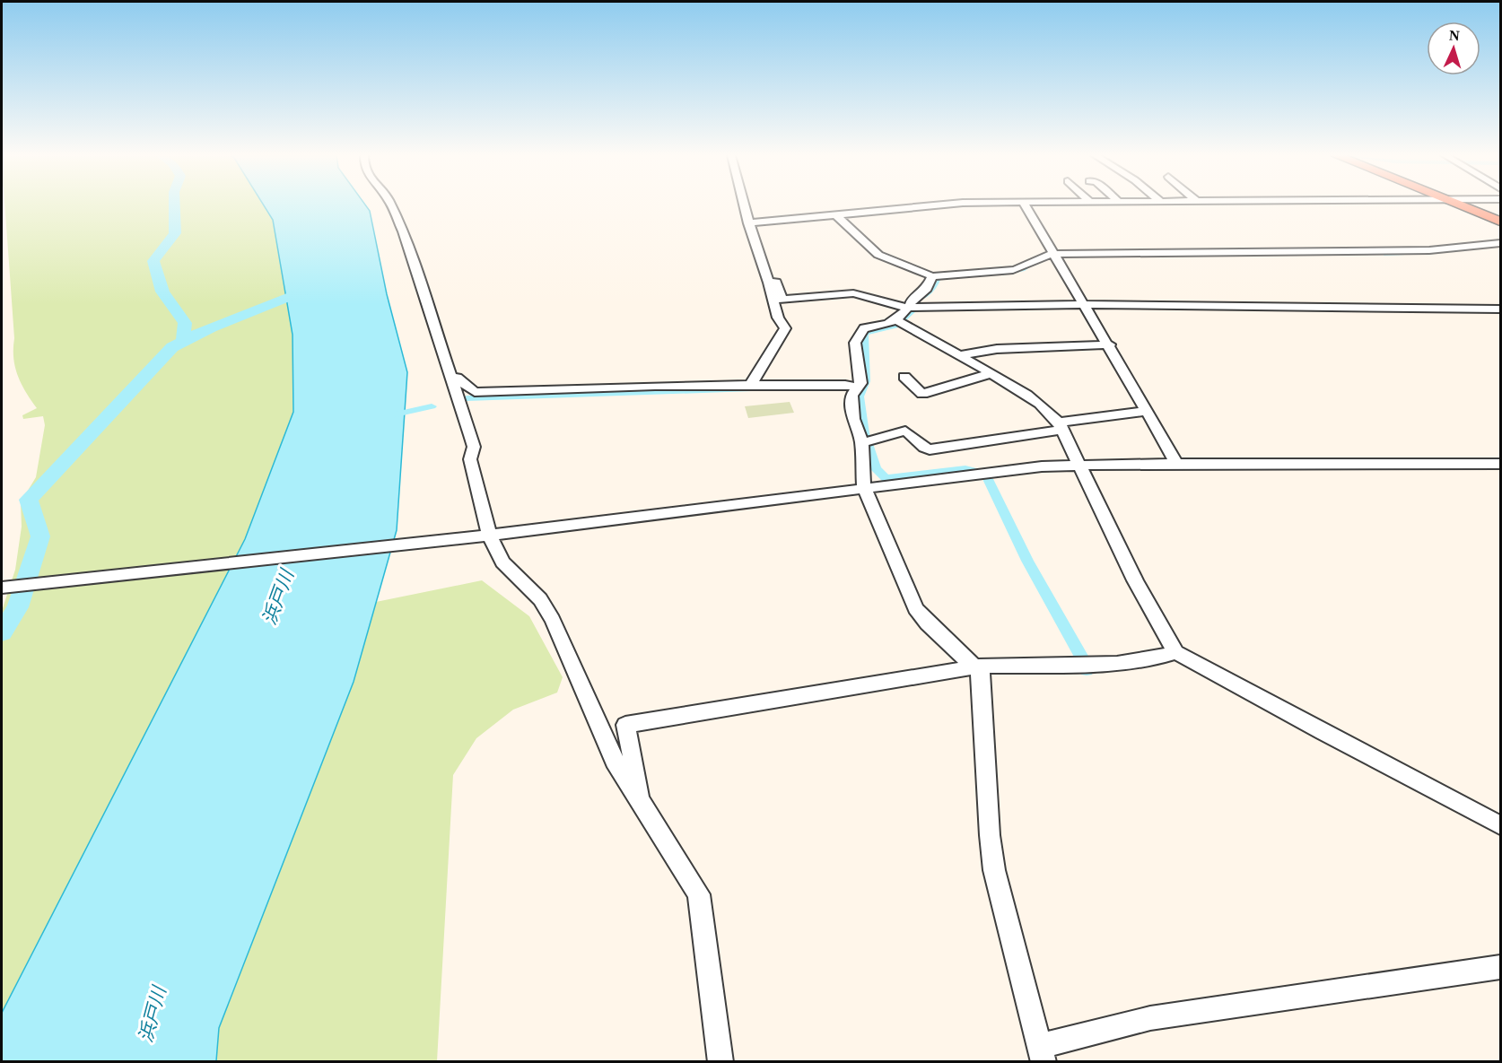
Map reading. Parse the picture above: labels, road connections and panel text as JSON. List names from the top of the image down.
{
  "water": ["浜戸川"],
  "north": "top"
}
